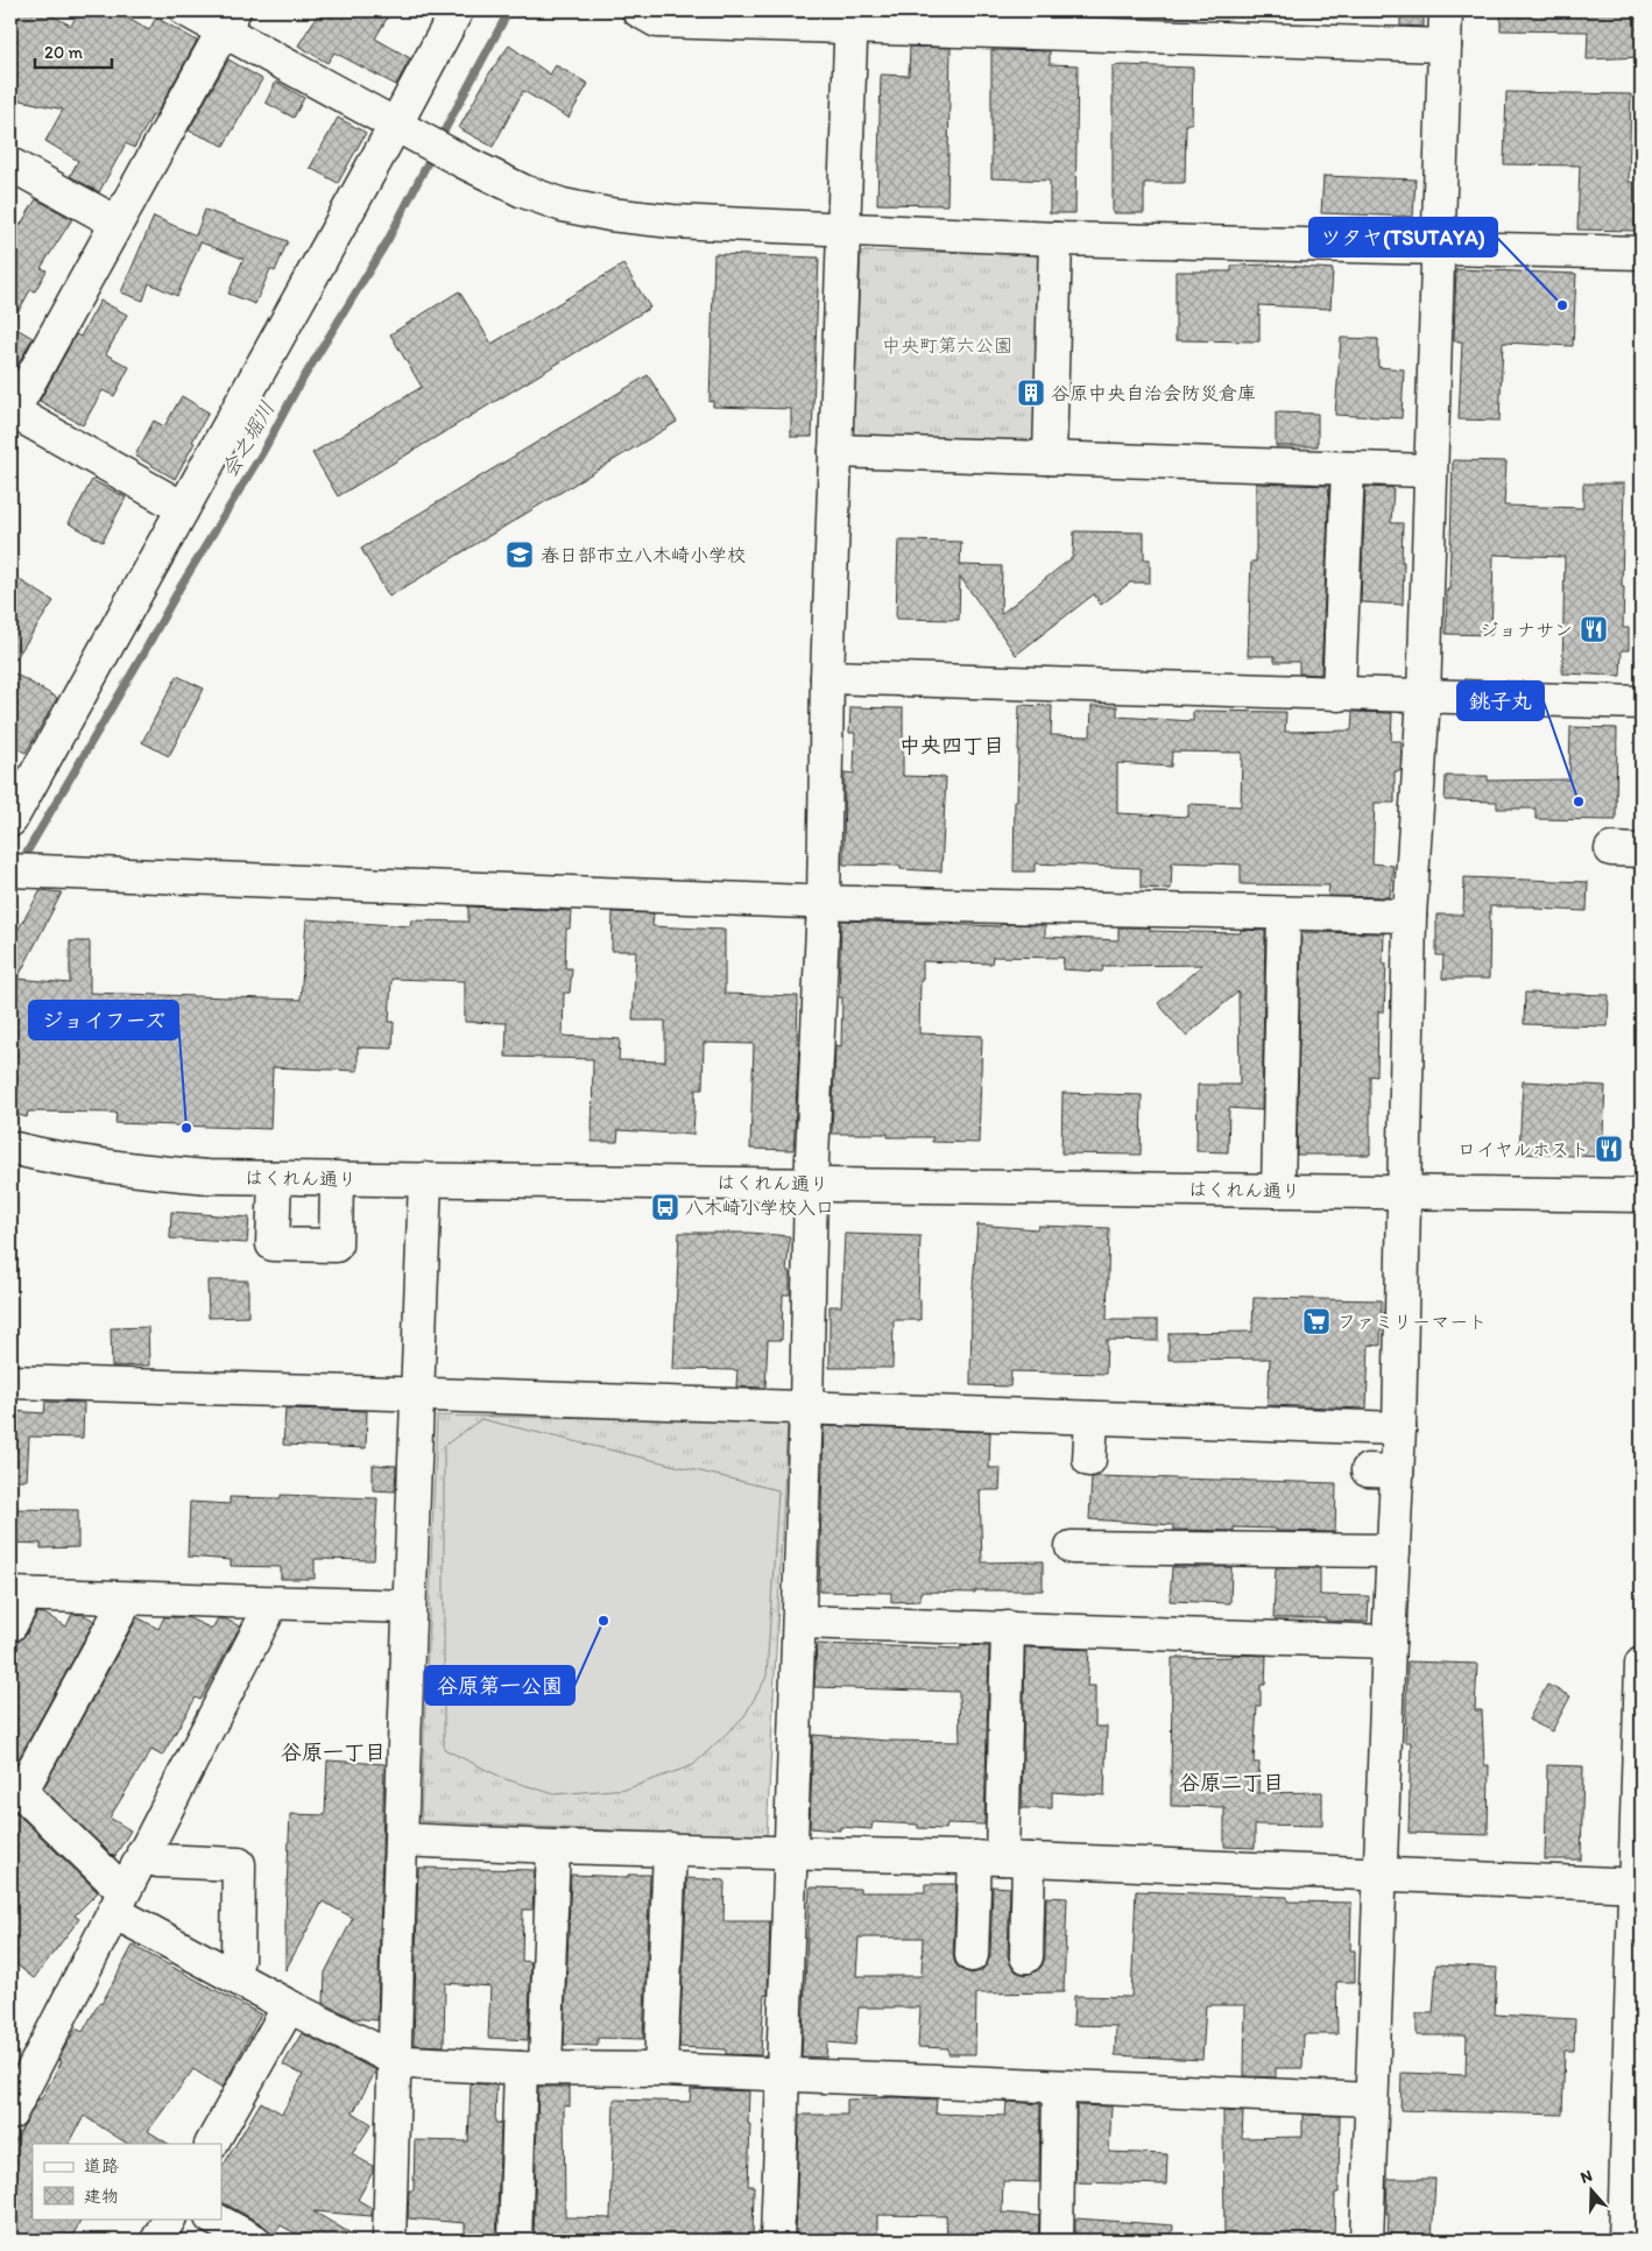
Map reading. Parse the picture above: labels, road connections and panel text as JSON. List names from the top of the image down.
{
  "streets": {
    "street": ["はくれん通り"]
  },
  "districts": ["中央四丁目", "谷原一丁目", "谷原二丁目"],
  "water": ["会之堀川"],
  "parks": ["中央町第六公園"],
  "places": {
    "other": [
      "ツタヤ(TSUTAYA)",
      "銚子丸",
      "ジョイフーズ",
      "谷原第一公園"
    ],
    "building": ["谷原中央自治会防災倉庫"],
    "school or university": ["春日部市立八木崎小学校"],
    "restaurant": ["ジョナサン", "ロイヤルホスト"],
    "bus stop": ["八木崎小学校入口"],
    "supermarket": ["ファミリーマート"]
  },
  "legend": ["道路", "建物"],
  "scale_bar": "20 m",
  "north": "top"
}
